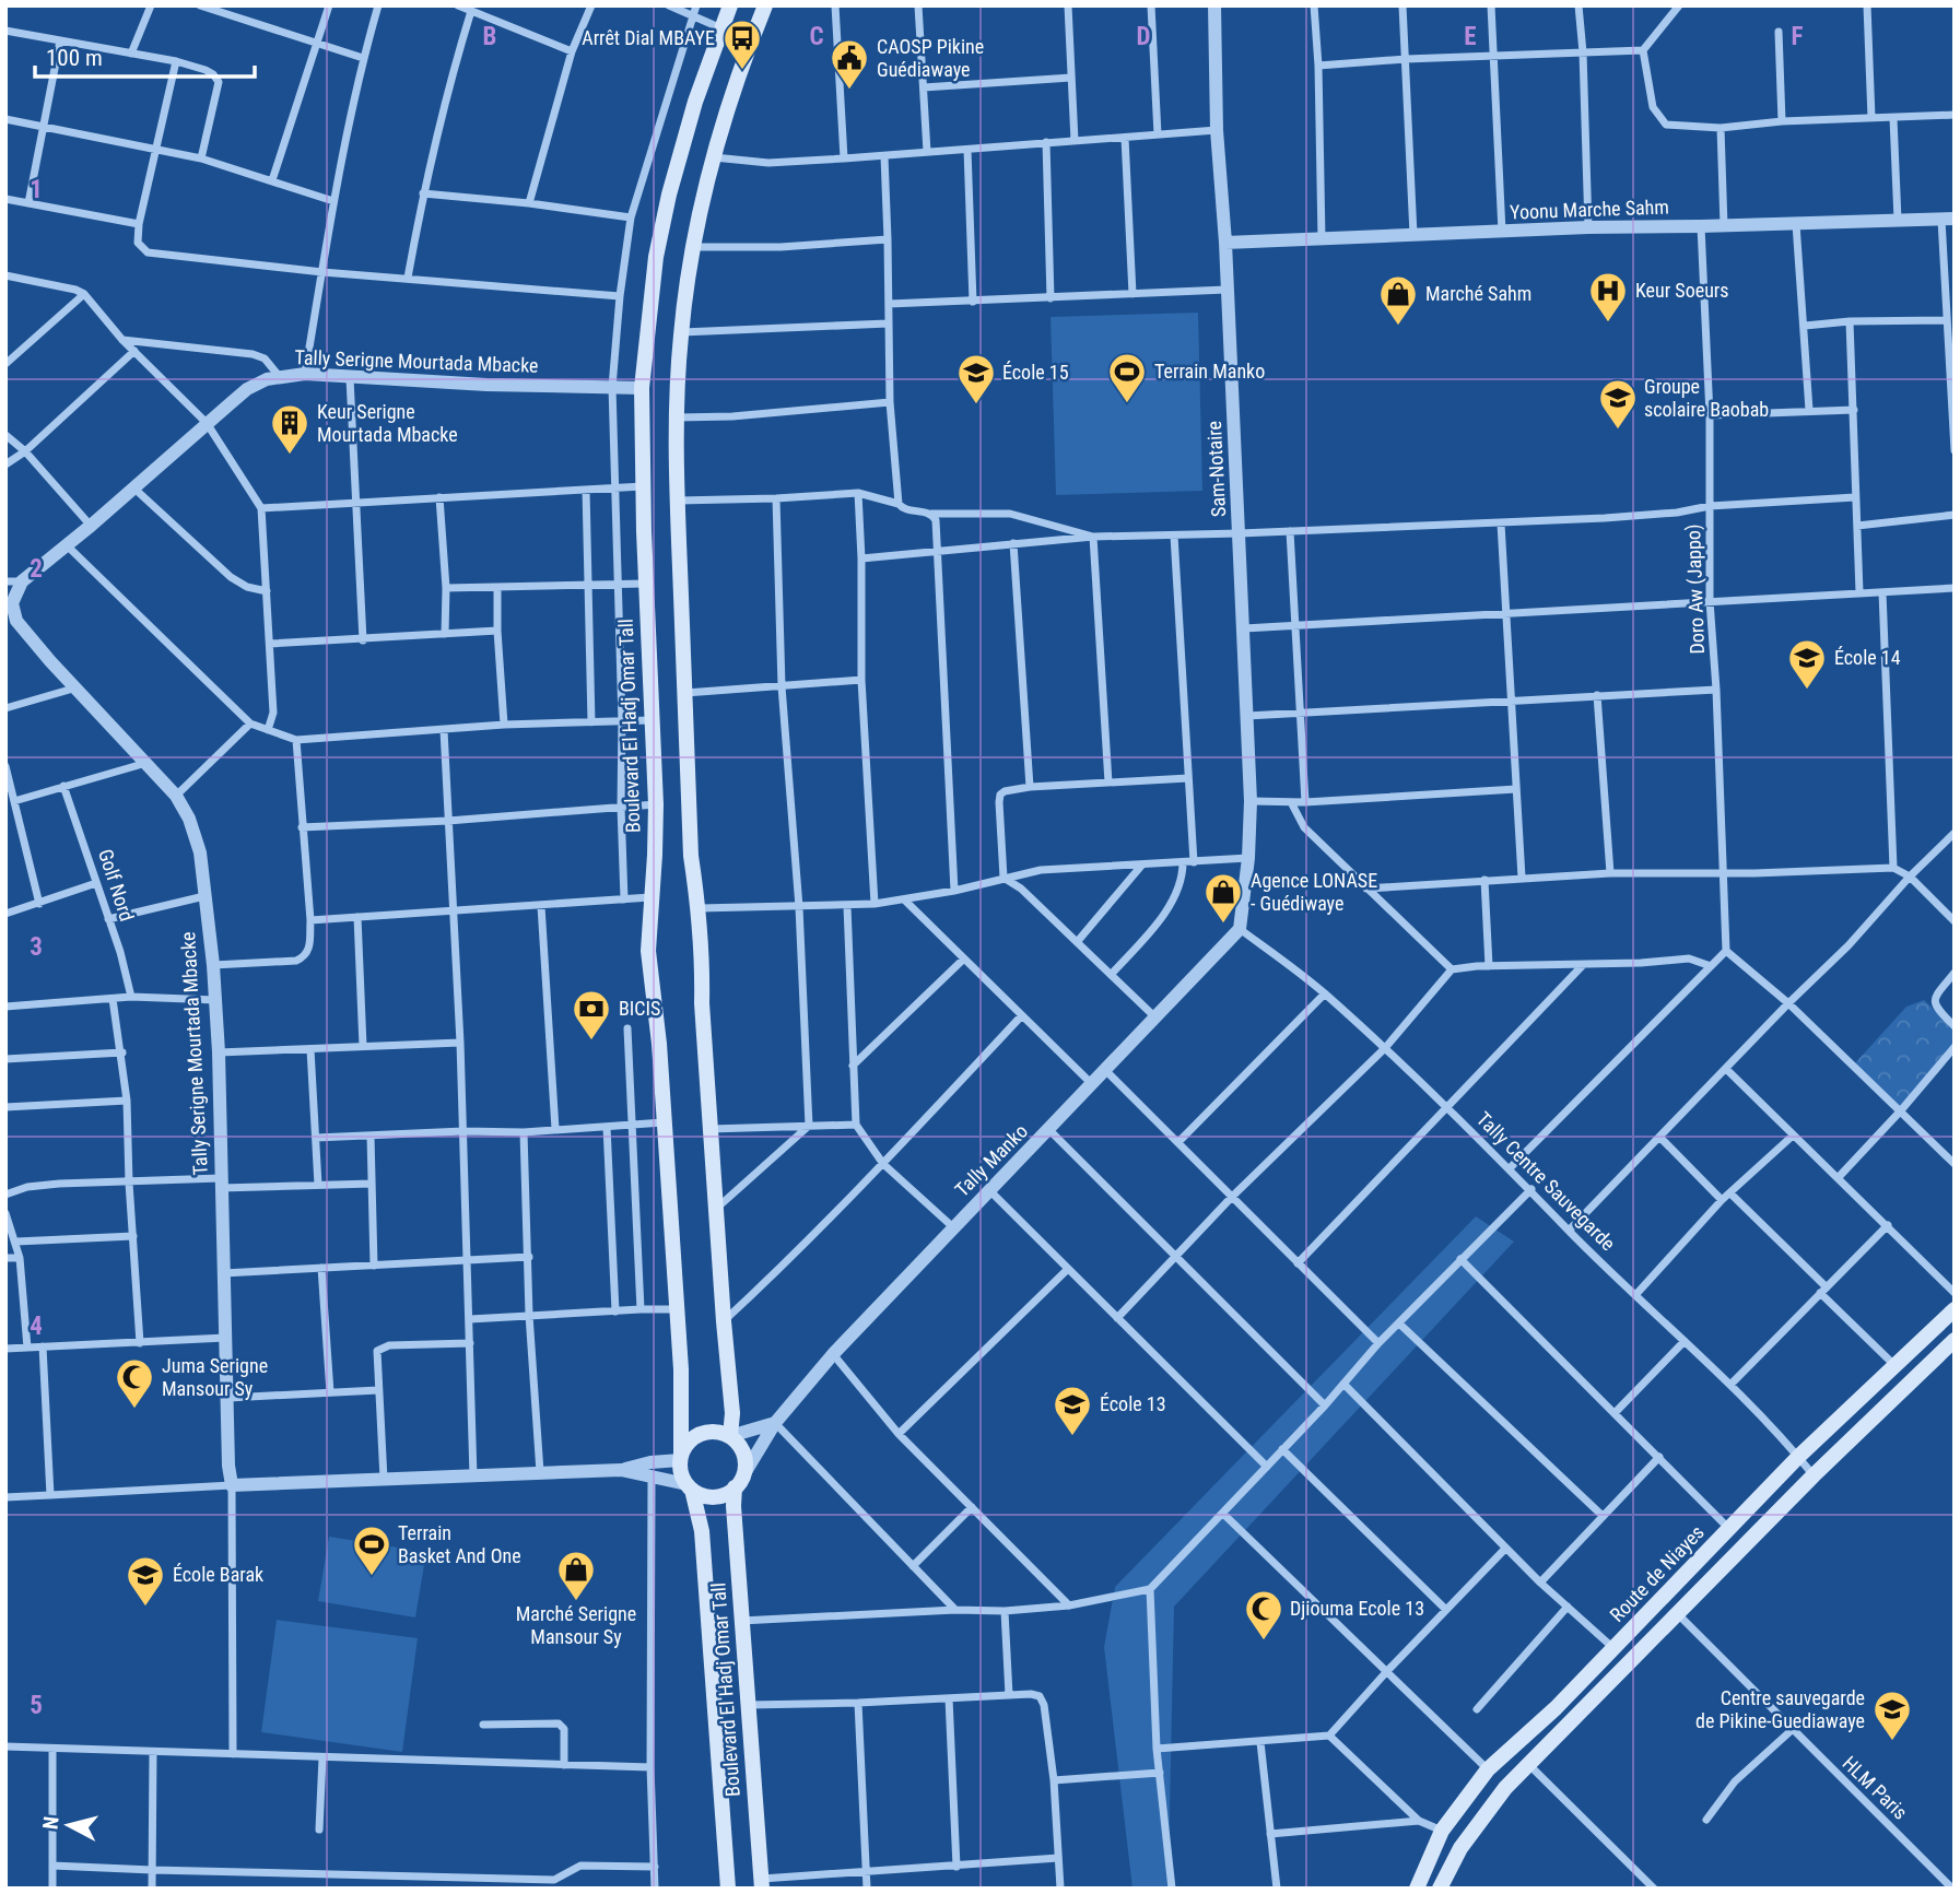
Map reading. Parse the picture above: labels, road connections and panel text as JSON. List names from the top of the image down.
{
  "streets": {
    "main road": ["Boulevard El Hadj Omar Tall", "Route de Niayes"],
    "street": [
      "Yoonu Marche Sahm",
      "Tally Serigne Mourtada Mbacke",
      "Sam-Notaire",
      "Doro Aw (Jappo)",
      "Golf Nord",
      "Tally Manko",
      "Tally Centre Sauvegarde",
      "HLM Paris"
    ]
  },
  "crossings": [
    ["Yoonu Marche Sahm", "Sam-Notaire"],
    ["Yoonu Marche Sahm", "Doro Aw (Jappo)"],
    ["Tally Serigne Mourtada Mbacke", "Boulevard El Hadj Omar Tall"],
    ["Sam-Notaire", "Tally Manko"],
    ["Sam-Notaire", "Tally Centre Sauvegarde"],
    ["Boulevard El Hadj Omar Tall", "Tally Manko"],
    ["Tally Manko", "Tally Centre Sauvegarde"],
    ["Tally Centre Sauvegarde", "Route de Niayes"]
  ],
  "places": {
    "bus stop": ["Arrêt Dial MBAYE"],
    "public building": ["CAOSP Pikine Guédiawaye"],
    "hospital": ["Keur Soeurs"],
    "shop": ["Marché Sahm", "Agence LONASE - Guédiwaye", "Marché Serigne Mansour Sy"],
    "sports": ["Terrain Manko", "Terrain Basket And One"],
    "school or university": [
      "École 15",
      "Groupe scolaire Baobab",
      "École 14",
      "École 13",
      "École Barak",
      "Centre sauvegarde de Pikine-Guediawaye"
    ],
    "building": ["Keur Serigne Mourtada Mbacke"],
    "bank": ["BICIS"],
    "mosque": ["Juma Serigne Mansour Sy", "Djiouma Ecole 13"]
  },
  "scale_bar": "100 m",
  "north": "left",
  "grid": {
    "columns": [
      "B",
      "C",
      "D",
      "E",
      "F"
    ],
    "rows": [
      "1",
      "2",
      "3",
      "4",
      "5"
    ]
  }
}
